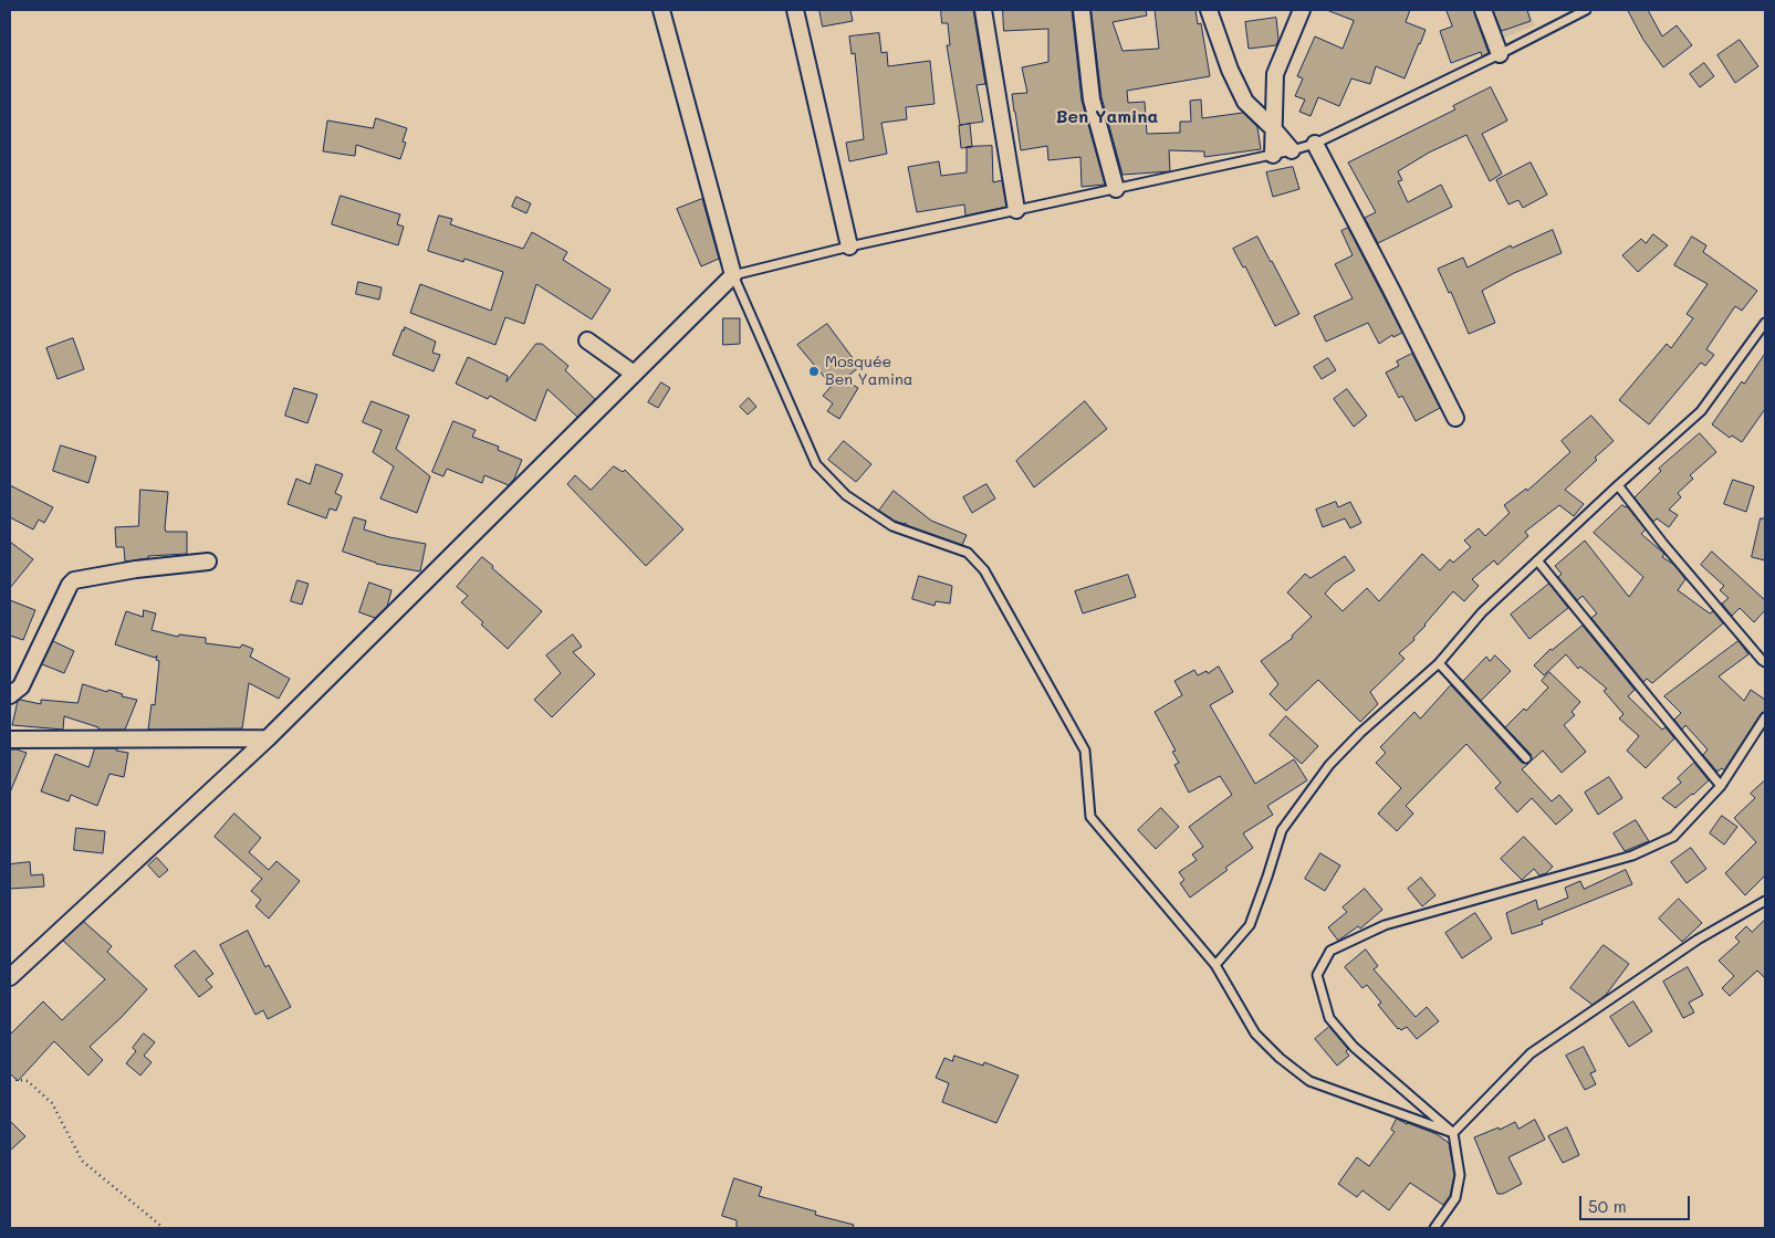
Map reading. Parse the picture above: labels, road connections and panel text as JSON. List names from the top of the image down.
{
  "districts": ["Ben Yamina"],
  "places": ["Mosquée Ben Yamina"],
  "scale_bar": "50 m"
}
